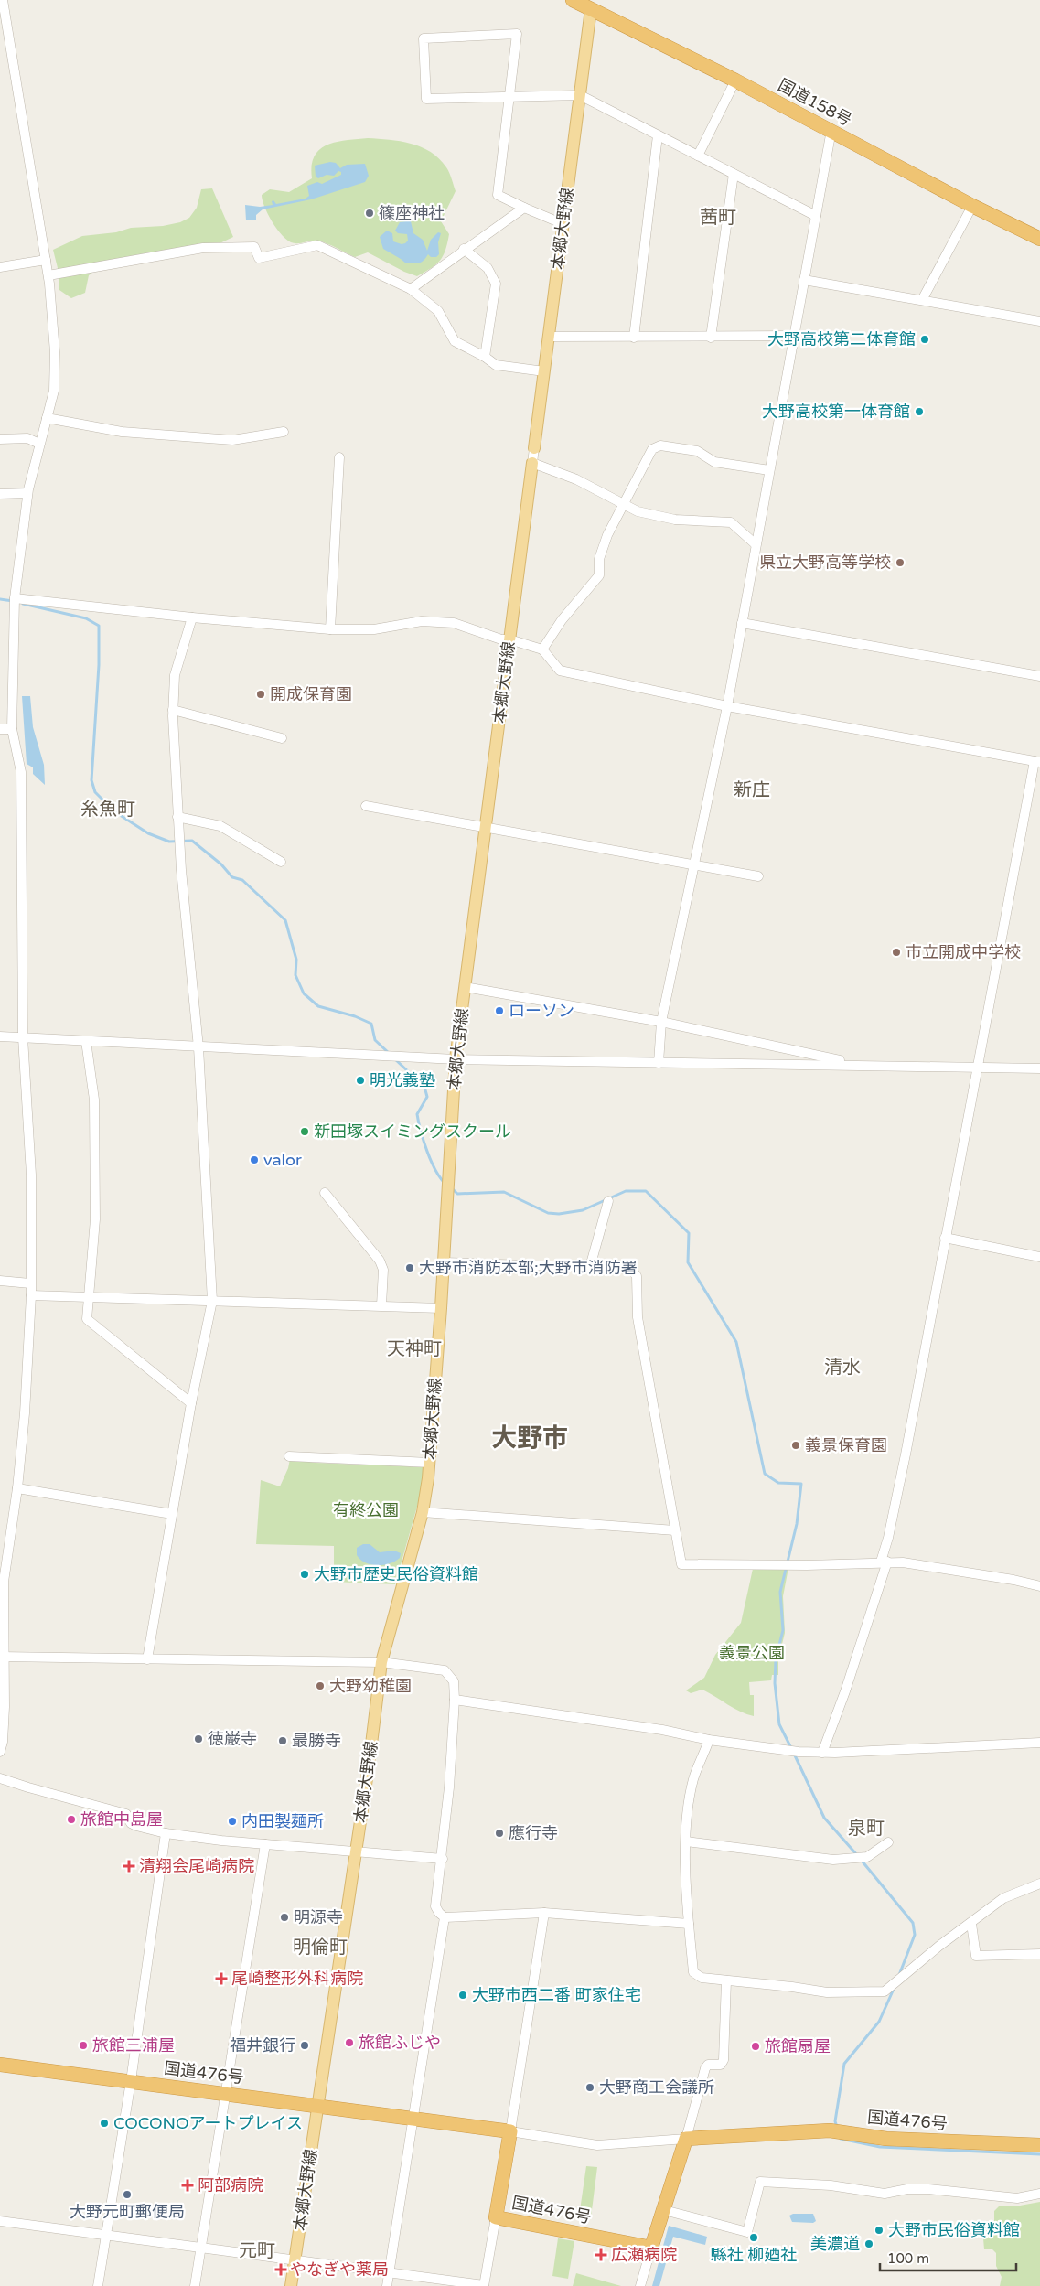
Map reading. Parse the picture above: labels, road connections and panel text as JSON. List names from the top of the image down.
{
  "streets": {
    "highway": ["国道158号", "国道476号"],
    "main road": ["本郷大野線"]
  },
  "crossings": [
    ["国道158号", "本郷大野線"],
    ["本郷大野線", "国道476号"]
  ],
  "districts": [
    "茜町",
    "新庄",
    "糸魚町",
    "天神町",
    "清水",
    "大野市",
    "泉町",
    "明倫町",
    "元町"
  ],
  "parks": ["有終公園", "義景公園"],
  "places": {
    "other": [
      "篠座神社",
      "大野高校第二体育館",
      "大野高校第一体育館",
      "県立大野高等学校",
      "開成保育園",
      "市立開成中学校",
      "ローソン",
      "明光義塾",
      "新田塚スイミングスクール",
      "valor",
      "大野市消防本部;大野市消防署",
      "義景保育園",
      "大野市歴史民俗資料館",
      "大野幼稚園",
      "徳巌寺",
      "最勝寺",
      "旅館中島屋",
      "内田製麺所",
      "應行寺",
      "明源寺",
      "大野市西二番 町家住宅",
      "旅館ふじや",
      "旅館三浦屋",
      "福井銀行",
      "旅館扇屋",
      "大野商工会議所",
      "COCONOアートプレイス",
      "大野元町郵便局",
      "大野市民俗資料館",
      "縣社 柳廼社",
      "美濃道"
    ],
    "health": [
      "清翔会尾崎病院",
      "尾崎整形外科病院",
      "阿部病院",
      "広瀬病院",
      "やなぎや薬局"
    ]
  },
  "scale_bar": "100 m"
}
